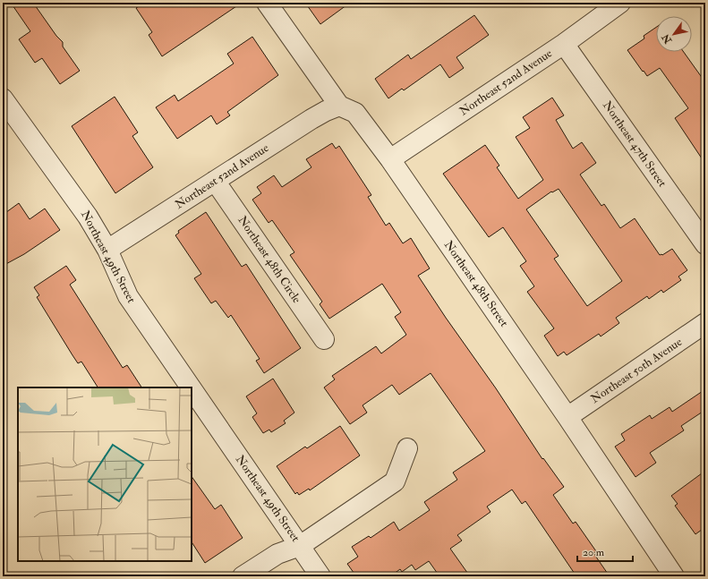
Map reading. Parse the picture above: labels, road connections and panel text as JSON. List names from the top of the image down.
{
  "streets": {
    "street": [
      "Northeast 52nd Avenue",
      "Northeast 47th Street",
      "Northeast 49th Street",
      "Northeast 48th Circle",
      "Northeast 48th Street",
      "Northeast 50th Avenue"
    ]
  },
  "crossings": [
    ["Northeast 52nd Avenue", "Northeast 47th Street"],
    ["Northeast 52nd Avenue", "Northeast 49th Street"],
    ["Northeast 52nd Avenue", "Northeast 48th Circle"],
    ["Northeast 52nd Avenue", "Northeast 48th Street"],
    ["Northeast 48th Street", "Northeast 50th Avenue"]
  ],
  "scale_bar": "20 m",
  "north": "bottom left"
}
